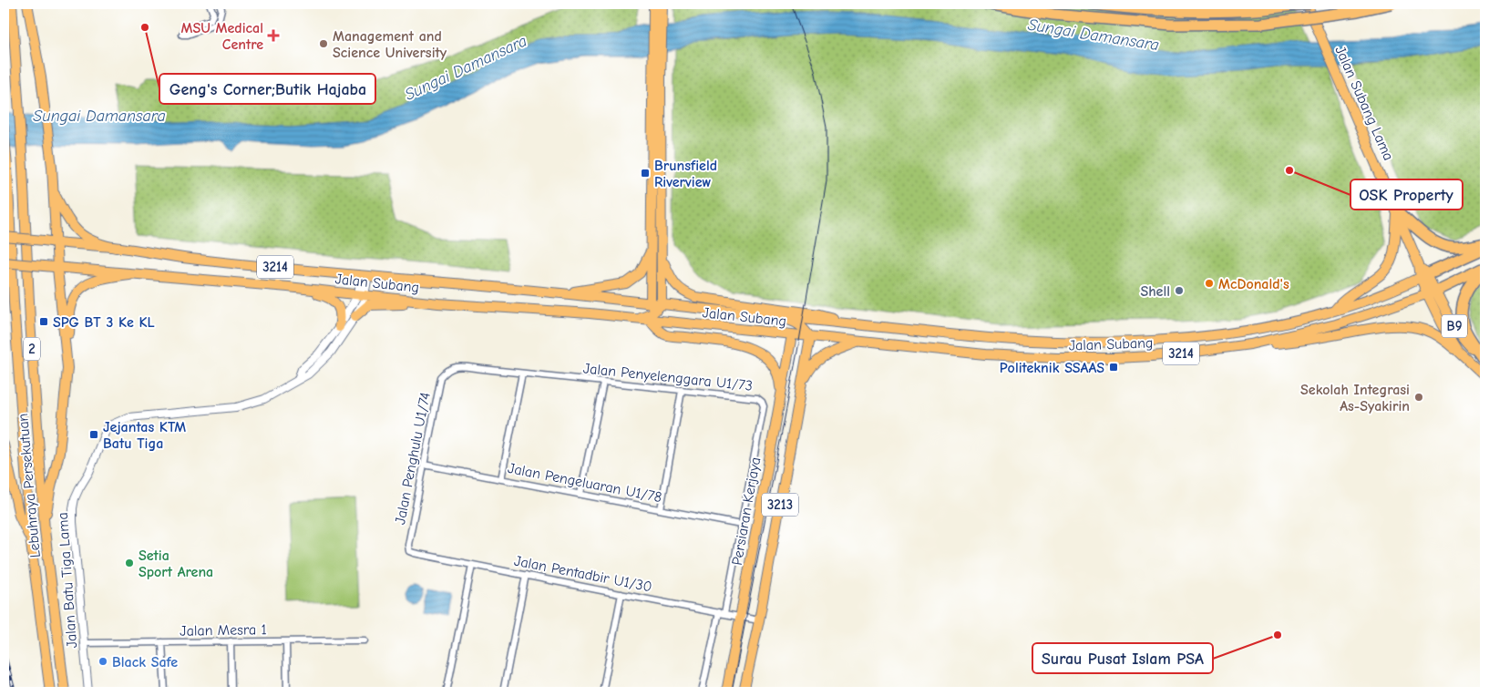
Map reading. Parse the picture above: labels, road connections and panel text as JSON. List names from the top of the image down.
{
  "streets": {
    "main road": [
      "Jalan Subang Lama",
      "3214",
      "Jalan Subang",
      "B9",
      "2",
      "Lebuhraya Persekutuan",
      "3213",
      "Persiaran Kerjaya"
    ],
    "street": [
      "Jalan Penyelenggara U1/73",
      "Jalan Penghulu U1/74",
      "Jalan Pengeluaran U1/78",
      "Jalan Pentadbir U1/30",
      "Jalan Batu Tiga Lama",
      "Jalan Mesra 1"
    ]
  },
  "crossings": [
    ["Jalan Subang Lama", "Jalan Subang"],
    ["Jalan Subang Lama", "B9"],
    ["Jalan Subang", "B9"],
    ["Jalan Subang", "3213"],
    ["Jalan Subang", "Persiaran Kerjaya"],
    ["Jalan Subang", "Jalan Batu Tiga Lama"],
    ["Jalan Penyelenggara U1/73", "Jalan Penghulu U1/74"],
    ["Jalan Penyelenggara U1/73", "Jalan Pengeluaran U1/78"],
    ["Jalan Penyelenggara U1/73", "Jalan Pentadbir U1/30"],
    ["Jalan Penghulu U1/74", "Jalan Pengeluaran U1/78"],
    ["Jalan Penghulu U1/74", "Jalan Pentadbir U1/30"],
    ["3213", "Jalan Pentadbir U1/30"],
    ["Persiaran Kerjaya", "Jalan Pentadbir U1/30"],
    ["Jalan Batu Tiga Lama", "Jalan Mesra 1"]
  ],
  "water": ["Sungai Damansara"],
  "places": {
    "other": [
      "Geng's Corner;Butik Hajaba",
      "Management and Science University",
      "OSK Property",
      "McDonald's",
      "Shell",
      "Sekolah Integrasi As-Syakirin",
      "Setia Sport Arena",
      "Surau Pusat Islam PSA",
      "Black Safe"
    ],
    "health": ["MSU Medical Centre"],
    "transit": [
      "Brunsfield Riverview",
      "SPG BT 3 Ke KL",
      "Politeknik SSAAS",
      "Jejantas KTM Batu Tiga"
    ]
  }
}
